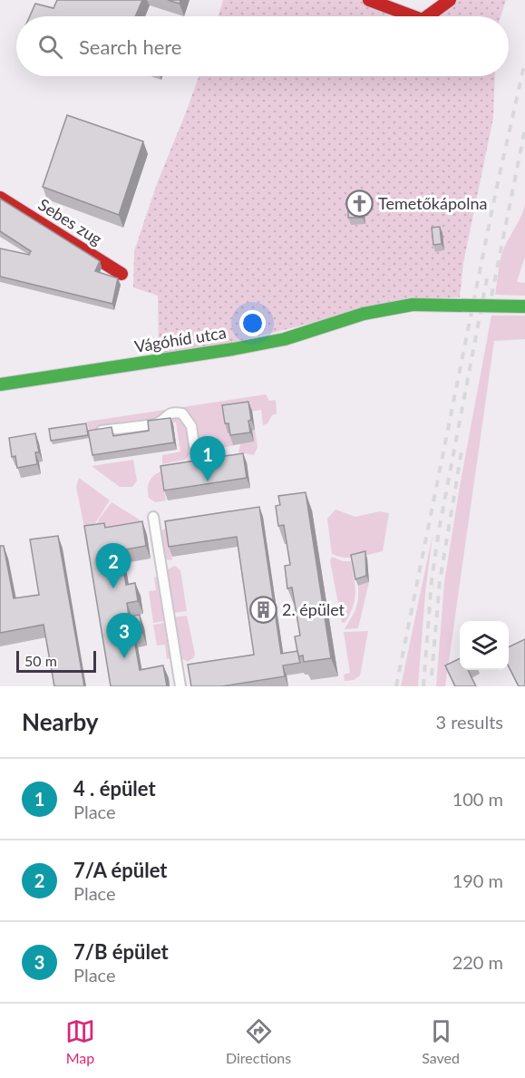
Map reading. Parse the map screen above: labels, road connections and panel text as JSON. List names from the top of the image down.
{
  "streets": {
    "main road": ["Sebes zug", "Vágóhíd utca"]
  },
  "places": {
    "church": ["Temetőkápolna"],
    "building": ["2. épület"]
  },
  "scale_bar": "50 m",
  "page": {
    "search": "Search here",
    "pins": ["1", "2", "3"],
    "scale": "50 m",
    "heading": ["Nearby", "3 results"],
    "list": [
      {
        "mark": "1",
        "name": "4 . épület",
        "note": "Place",
        "value": "100 m"
      },
      {
        "mark": "2",
        "name": "7/A épület",
        "note": "Place",
        "value": "190 m"
      },
      {
        "mark": "3",
        "name": "7/B épület",
        "note": "Place",
        "value": "220 m"
      }
    ],
    "nav": ["Map", "Directions", "Saved"]
  }
}
